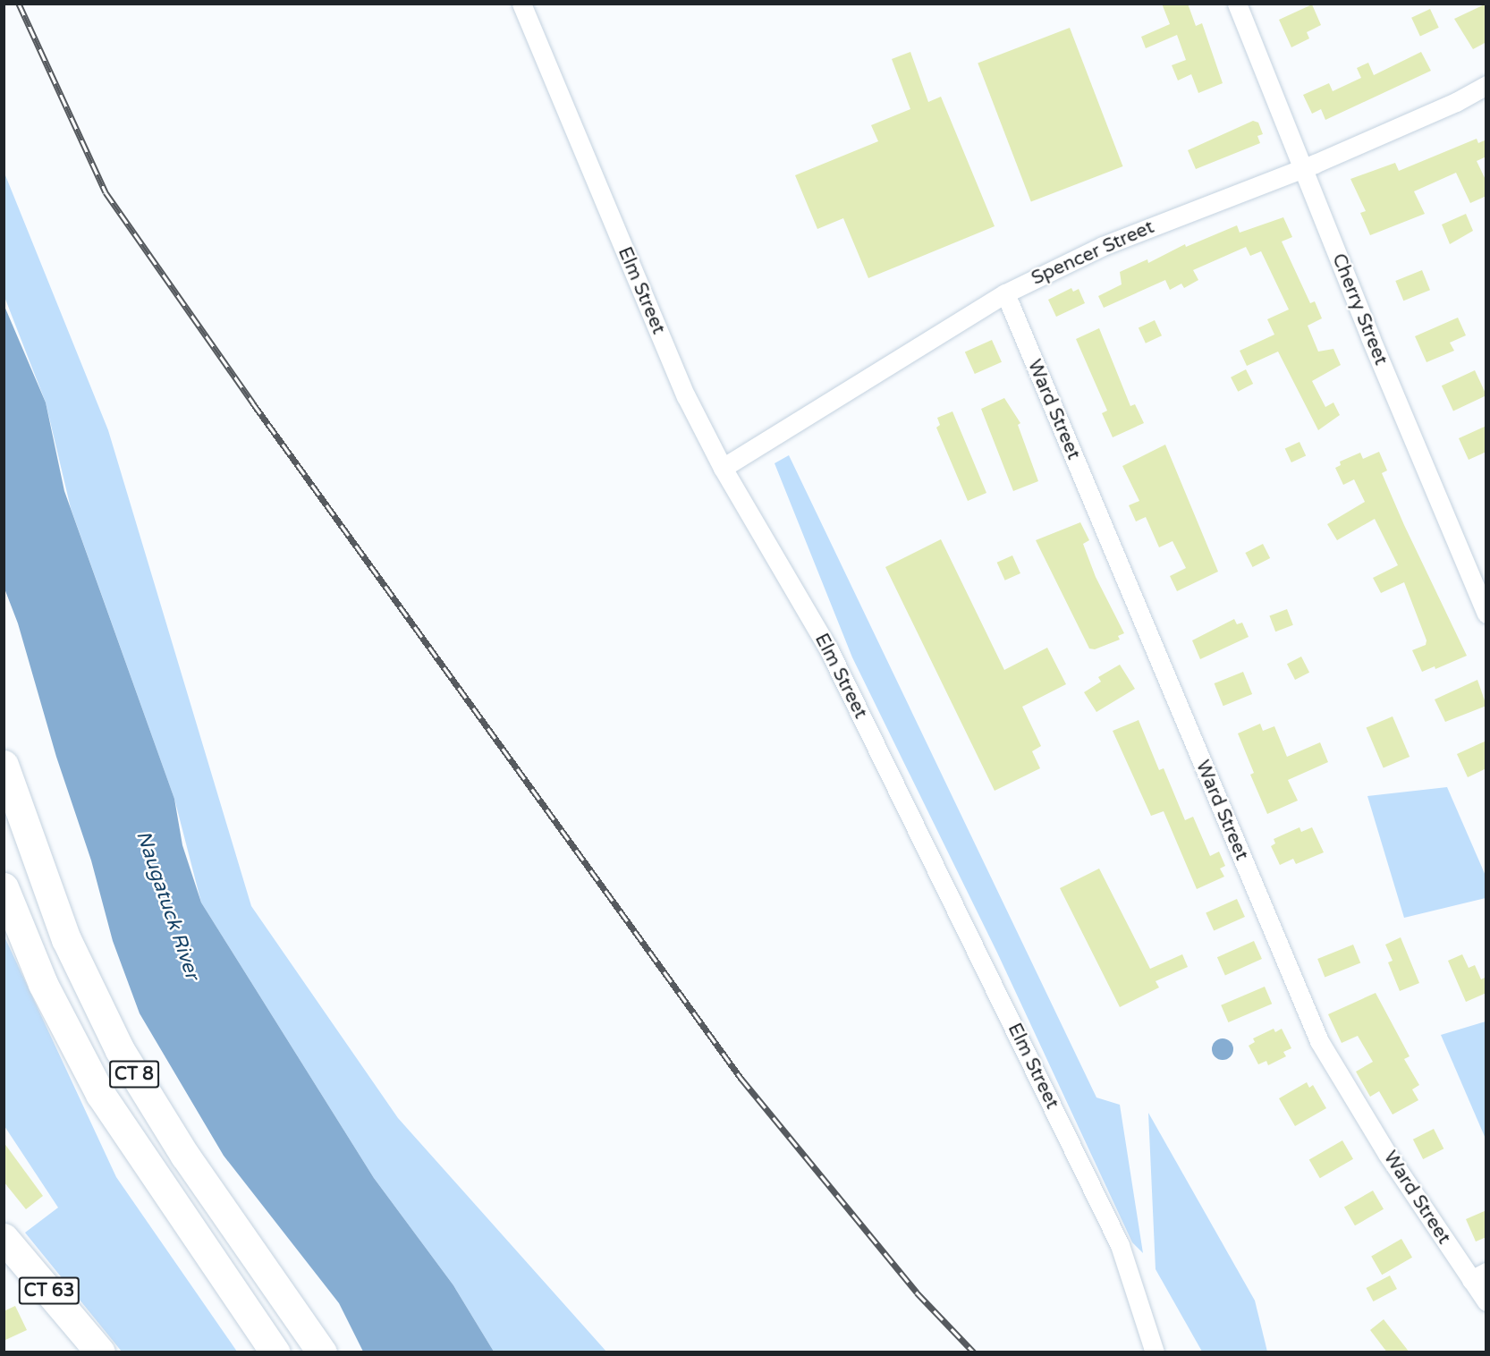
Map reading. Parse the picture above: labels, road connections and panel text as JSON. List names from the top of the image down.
{
  "streets": {
    "main road": ["CT 8", "CT 63"],
    "street": [
      "Spencer Street",
      "Elm Street",
      "Cherry Street",
      "Ward Street"
    ]
  },
  "crossings": [
    ["Spencer Street", "Elm Street"],
    ["Spencer Street", "Cherry Street"],
    ["Spencer Street", "Ward Street"]
  ],
  "water": ["Naugatuck River"]
}
